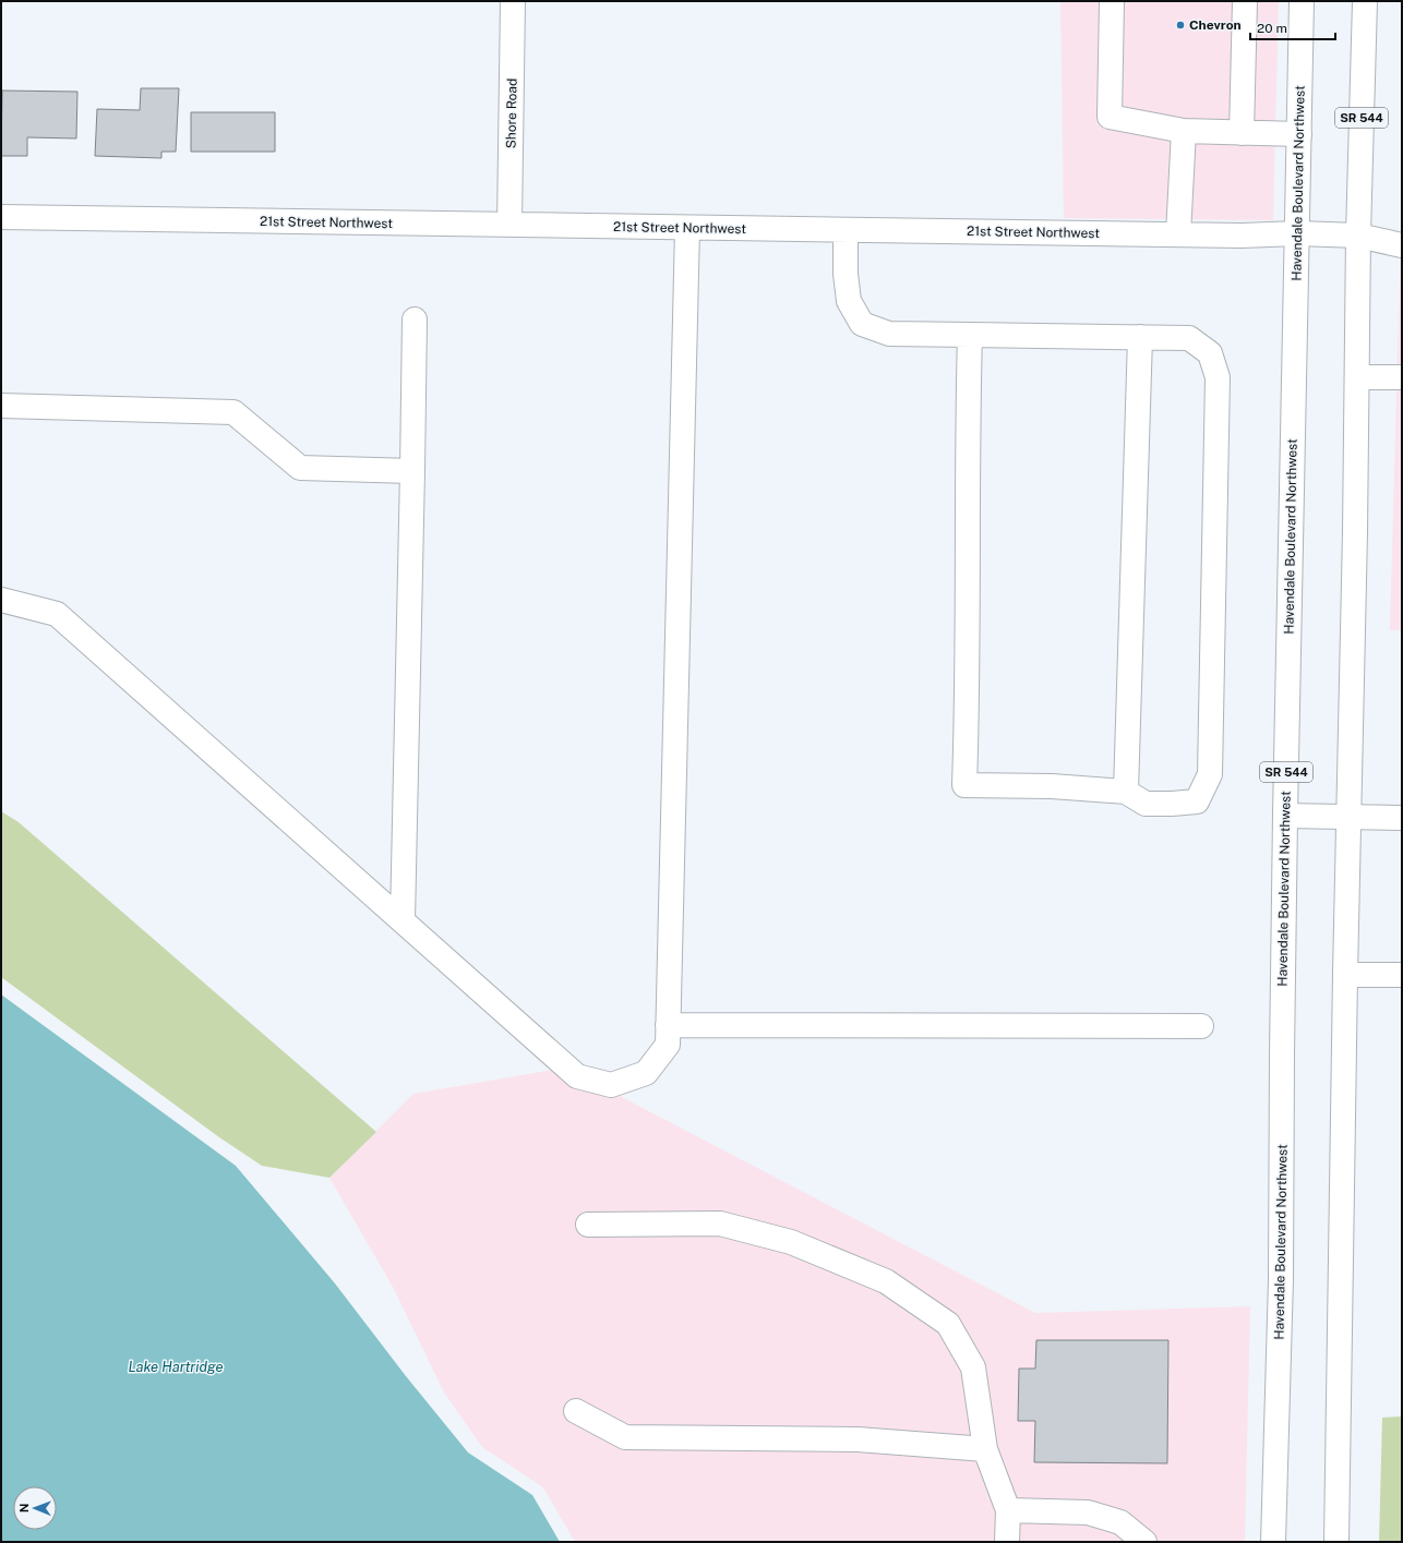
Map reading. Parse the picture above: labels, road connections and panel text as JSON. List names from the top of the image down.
{
  "streets": {
    "street": [
      "Shore Road",
      "SR 544",
      "Havendale Boulevard Northwest",
      "21st Street Northwest"
    ]
  },
  "crossings": [
    ["Shore Road", "21st Street Northwest"],
    ["SR 544", "21st Street Northwest"],
    ["Havendale Boulevard Northwest", "21st Street Northwest"]
  ],
  "water": ["Lake Hartridge"],
  "places": ["Chevron"],
  "scale_bar": "20 m",
  "north": "left"
}
